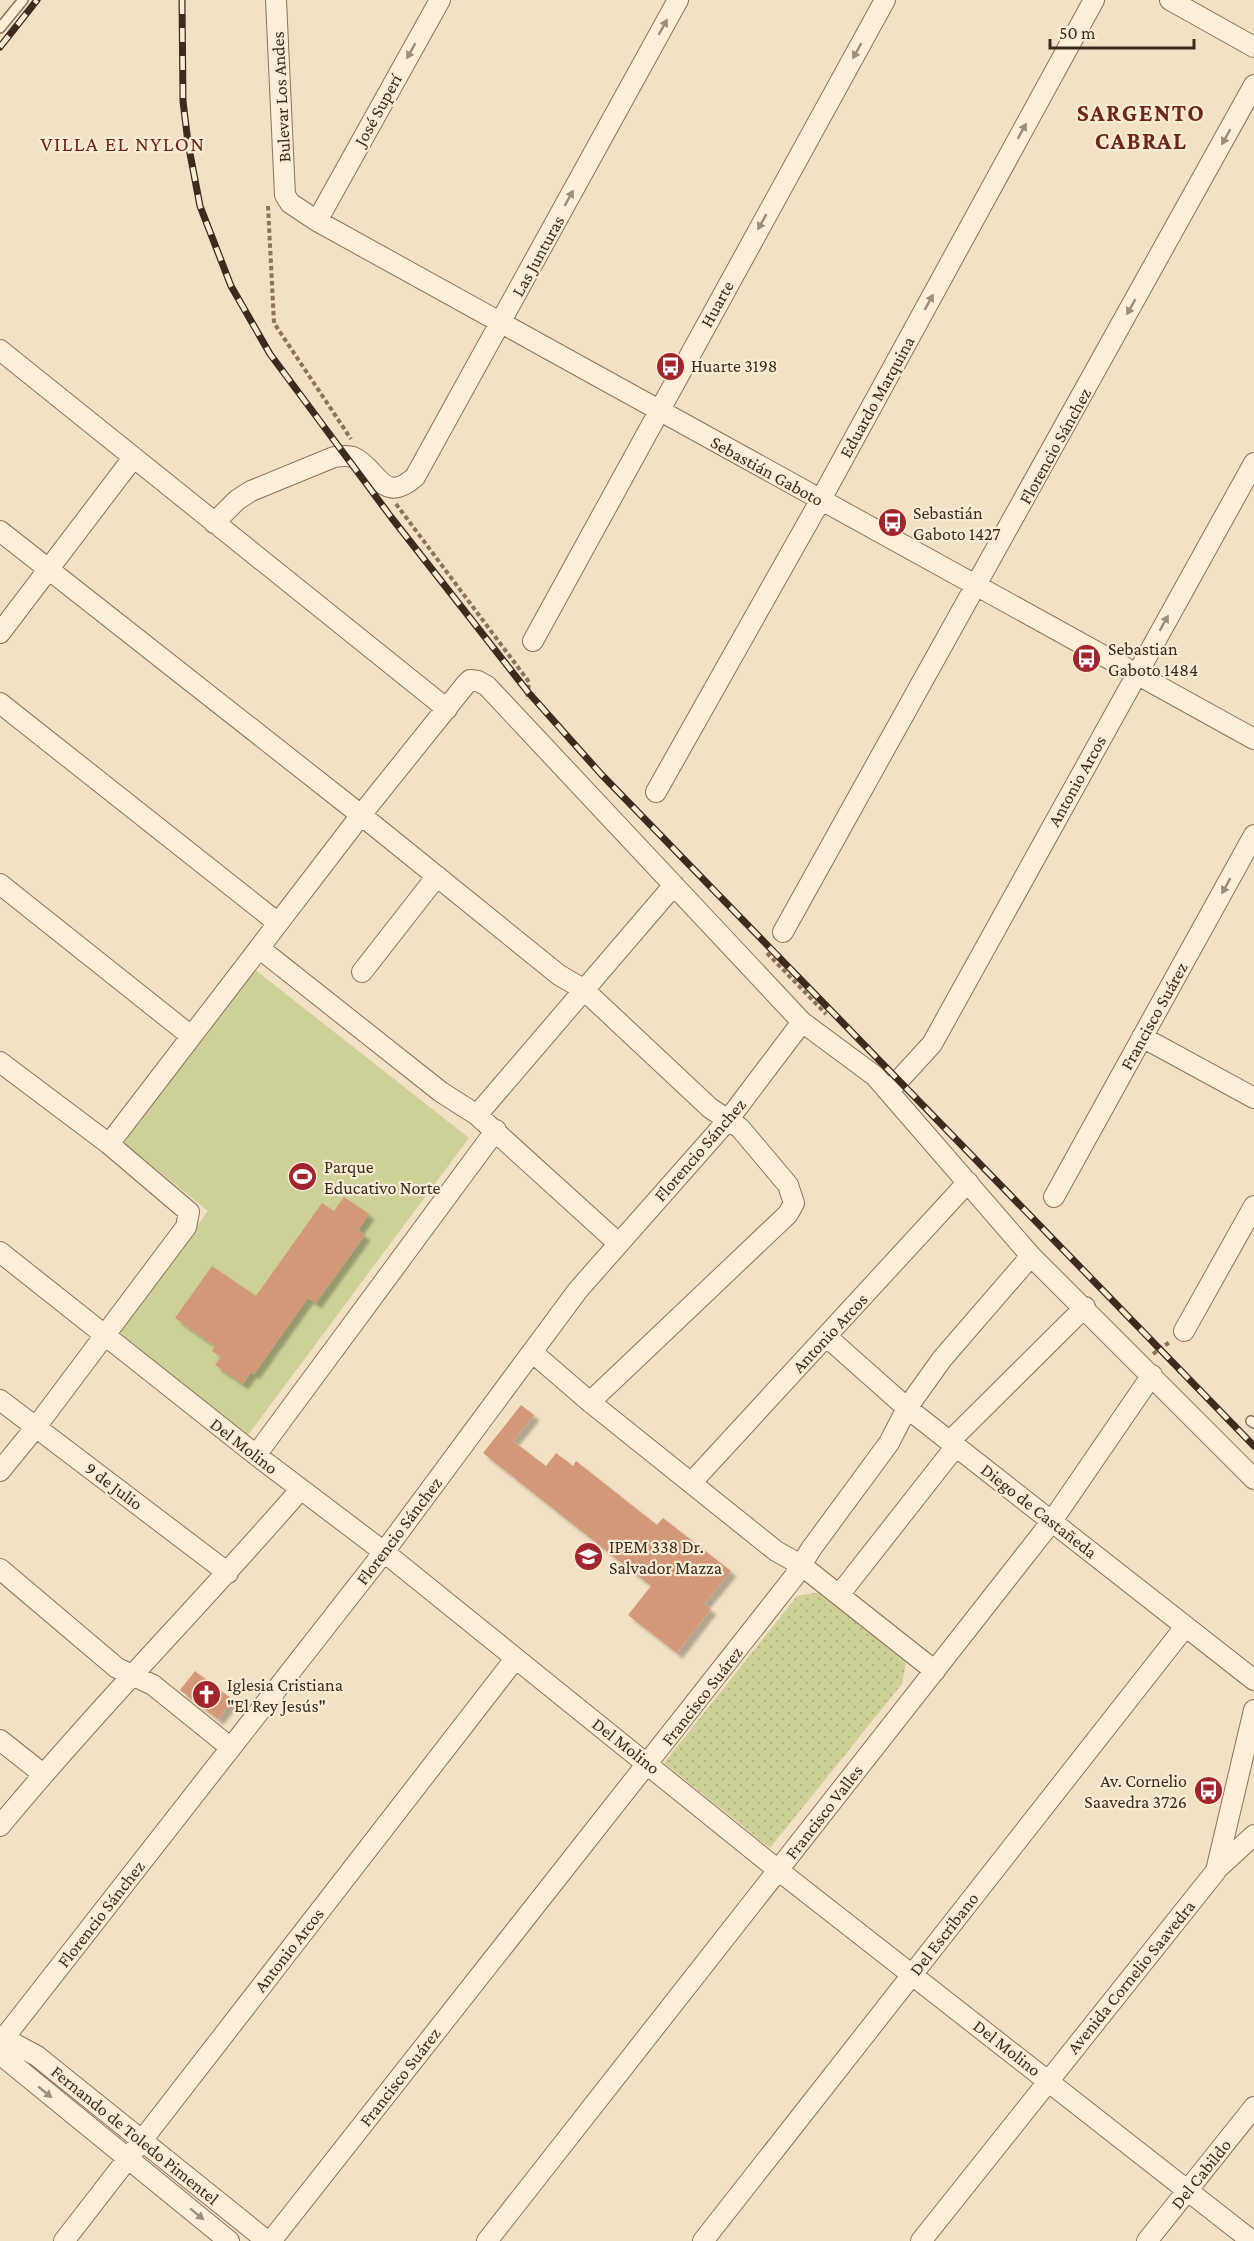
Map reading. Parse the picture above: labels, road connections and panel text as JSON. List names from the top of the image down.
{
  "streets": {
    "street": [
      "Bulevar Los Andes",
      "José Superí",
      "Las Junturas",
      "Huarte",
      "Eduardo Marquina",
      "Florencio Sánchez",
      "Sebastián Gaboto",
      "Antonio Arcos",
      "Francisco Suárez",
      "Del Molino",
      "9 de Julio",
      "Diego de Castañeda",
      "Francisco Valles",
      "Del Escribano",
      "Avenida Cornelio Saavedra",
      "Fernando de Toledo Pimentel",
      "Del Cabildo"
    ]
  },
  "crossings": [
    ["Bulevar Los Andes", "Sebastián Gaboto"],
    ["José Superí", "Sebastián Gaboto"],
    ["Las Junturas", "Sebastián Gaboto"],
    ["Huarte", "Sebastián Gaboto"],
    ["Eduardo Marquina", "Sebastián Gaboto"],
    ["Florencio Sánchez", "Sebastián Gaboto"],
    ["Florencio Sánchez", "Del Molino"],
    ["Florencio Sánchez", "Fernando de Toledo Pimentel"],
    ["Sebastián Gaboto", "Antonio Arcos"],
    ["Antonio Arcos", "Del Molino"],
    ["Antonio Arcos", "Diego de Castañeda"],
    ["Antonio Arcos", "Fernando de Toledo Pimentel"],
    ["Francisco Suárez", "Del Molino"],
    ["Francisco Suárez", "Diego de Castañeda"],
    ["Francisco Suárez", "Fernando de Toledo Pimentel"],
    ["Del Molino", "Francisco Valles"],
    ["Del Molino", "Del Escribano"],
    ["Del Molino", "Avenida Cornelio Saavedra"],
    ["Del Molino", "Del Cabildo"],
    ["Diego de Castañeda", "Francisco Valles"],
    ["Diego de Castañeda", "Del Escribano"]
  ],
  "one_way": [
    "José Superí",
    "Las Junturas",
    "Huarte",
    "Eduardo Marquina"
  ],
  "districts": ["SARGENTO CABRAL", "VILLA EL NYLON"],
  "places": {
    "bus stop": [
      "Huarte 3198",
      "Sebastián Gaboto 1427",
      "Sebastian Gaboto 1484",
      "Av. Cornelio Saavedra 3726"
    ],
    "sports": ["Parque Educativo Norte"],
    "school or university": ["IPEM 338 Dr. Salvador Mazza"],
    "church": ["Iglesia Cristiana \"El Rey Jesús\""]
  },
  "scale_bar": "50 m"
}
